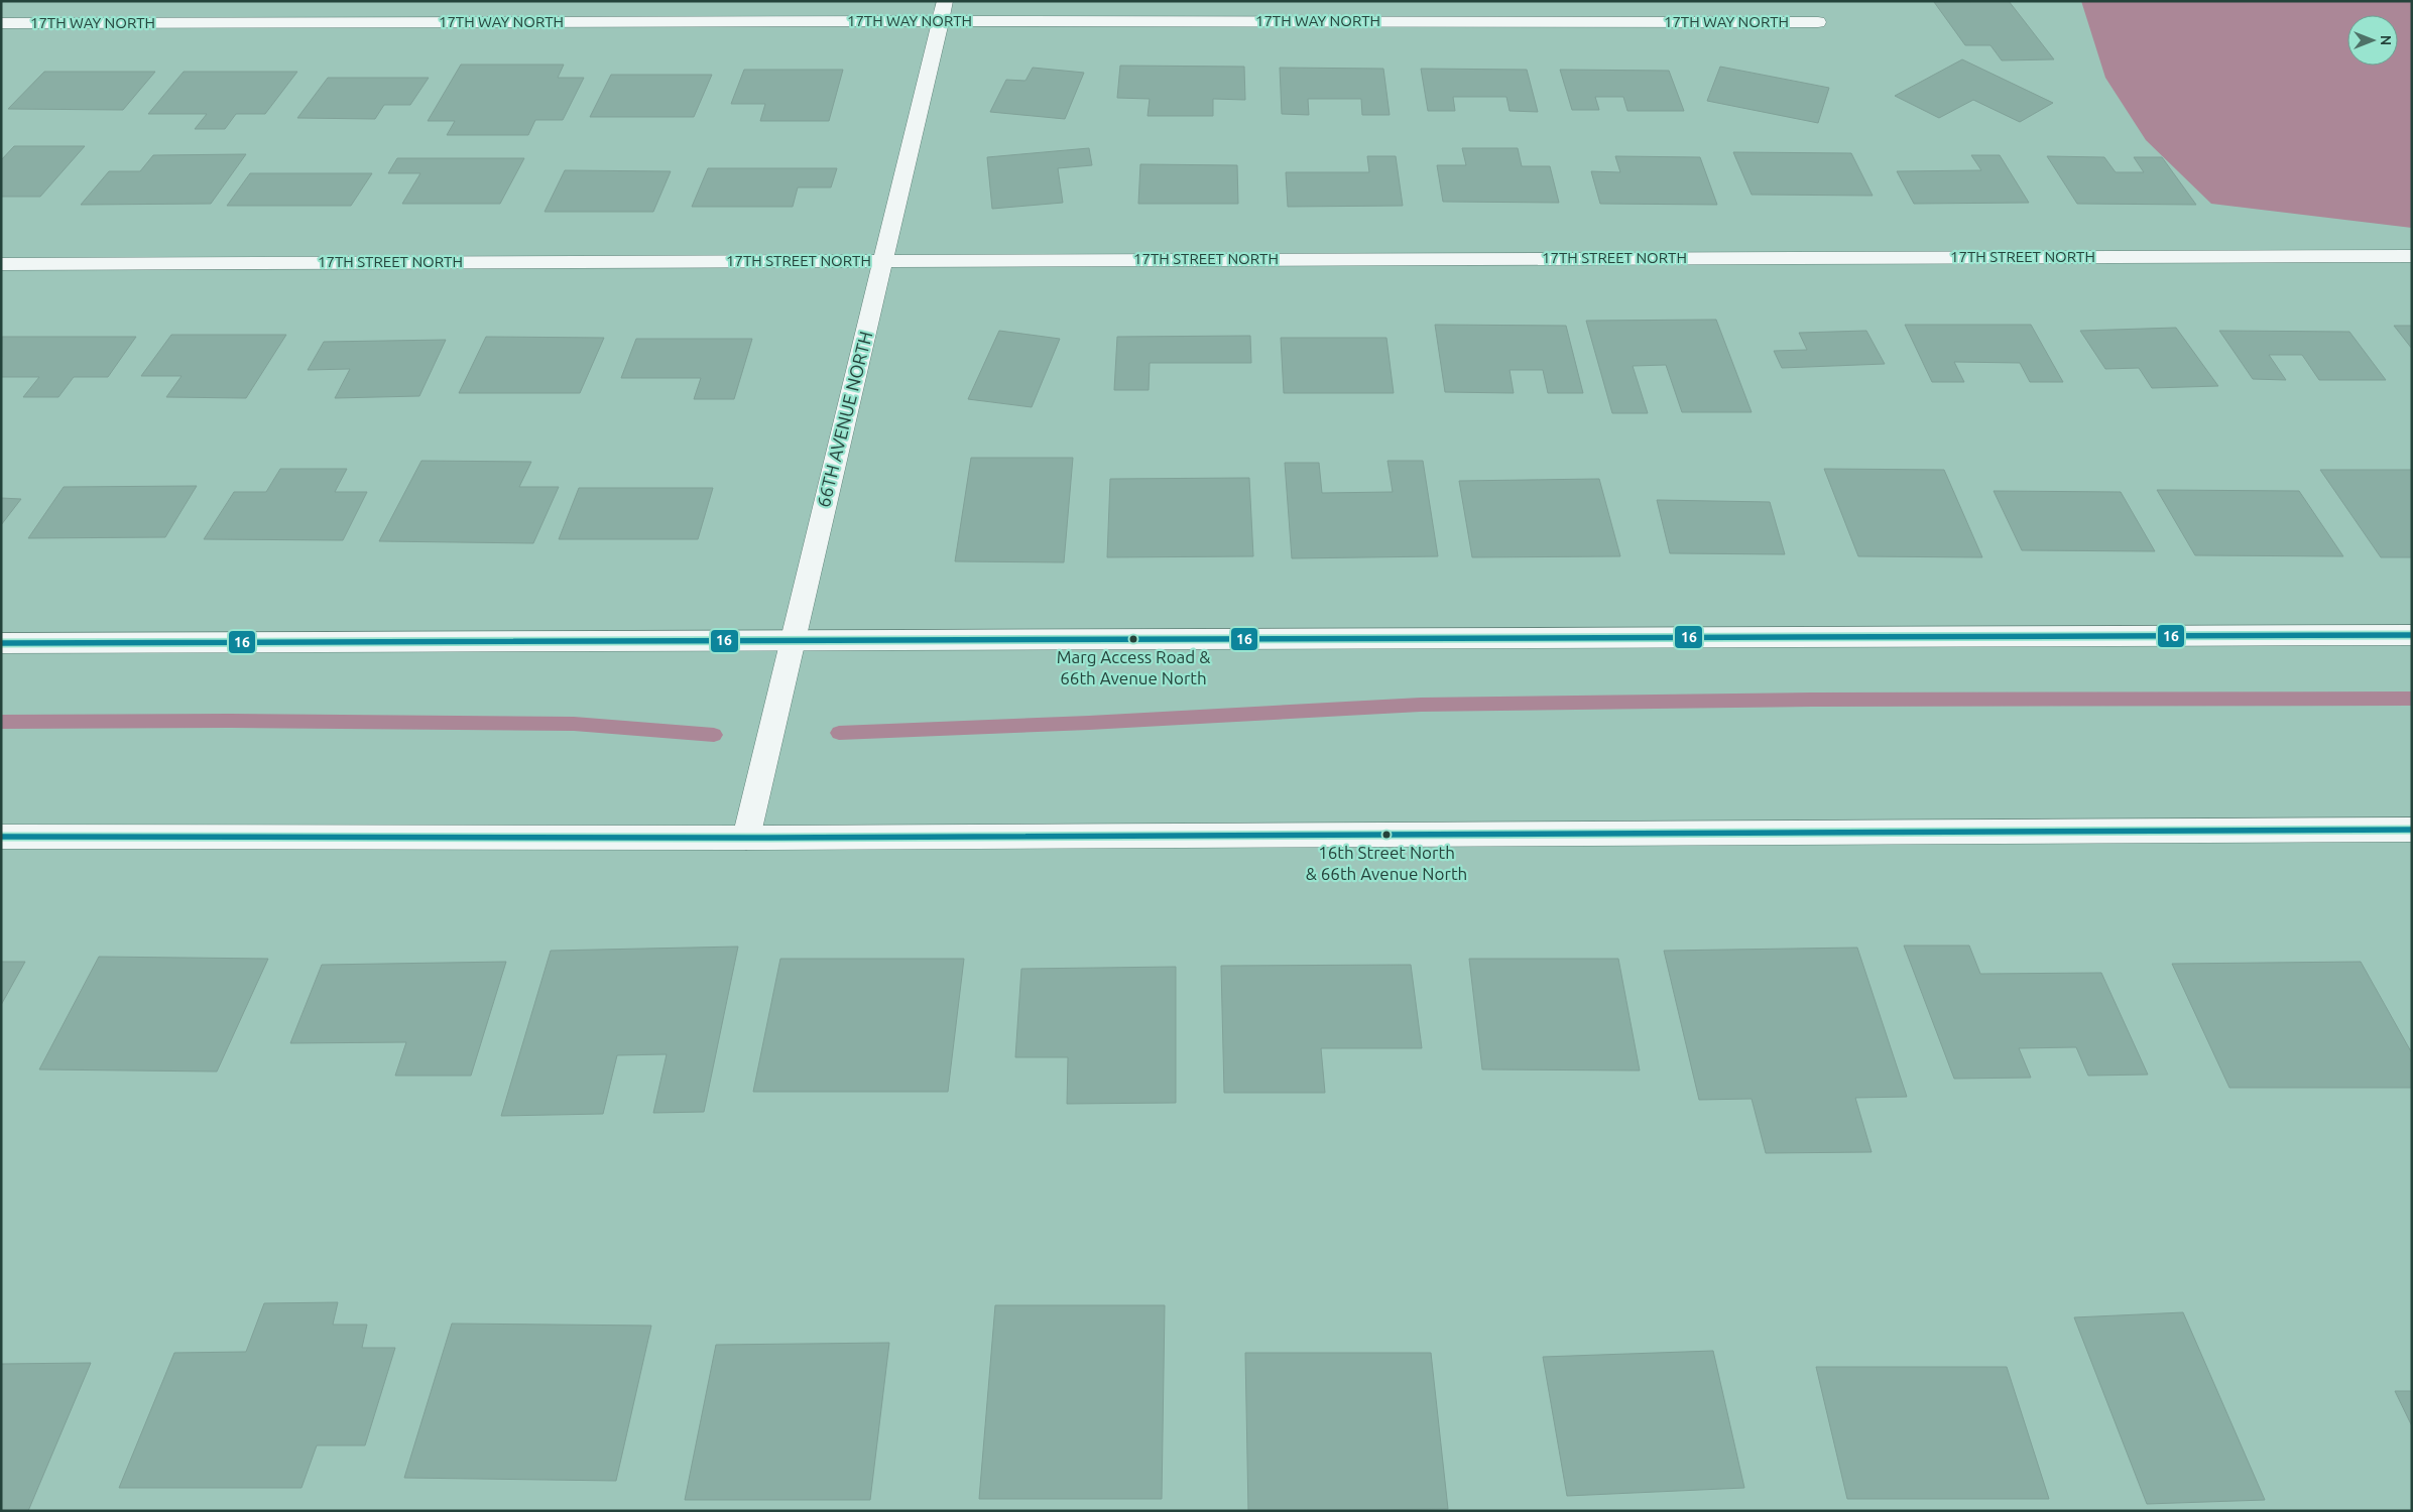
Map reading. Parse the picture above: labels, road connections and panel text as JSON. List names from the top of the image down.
{
  "streets": {
    "street": ["17TH WAY NORTH", "17TH STREET NORTH", "66TH AVENUE NORTH"]
  },
  "crossings": [
    ["17TH WAY NORTH", "66TH AVENUE NORTH"],
    ["17TH STREET NORTH", "66TH AVENUE NORTH"]
  ],
  "places": ["Marg Access Road & 66th Avenue North", "16th Street North & 66th Avenue North"],
  "lines": ["transit line 16"],
  "north": "right"
}
